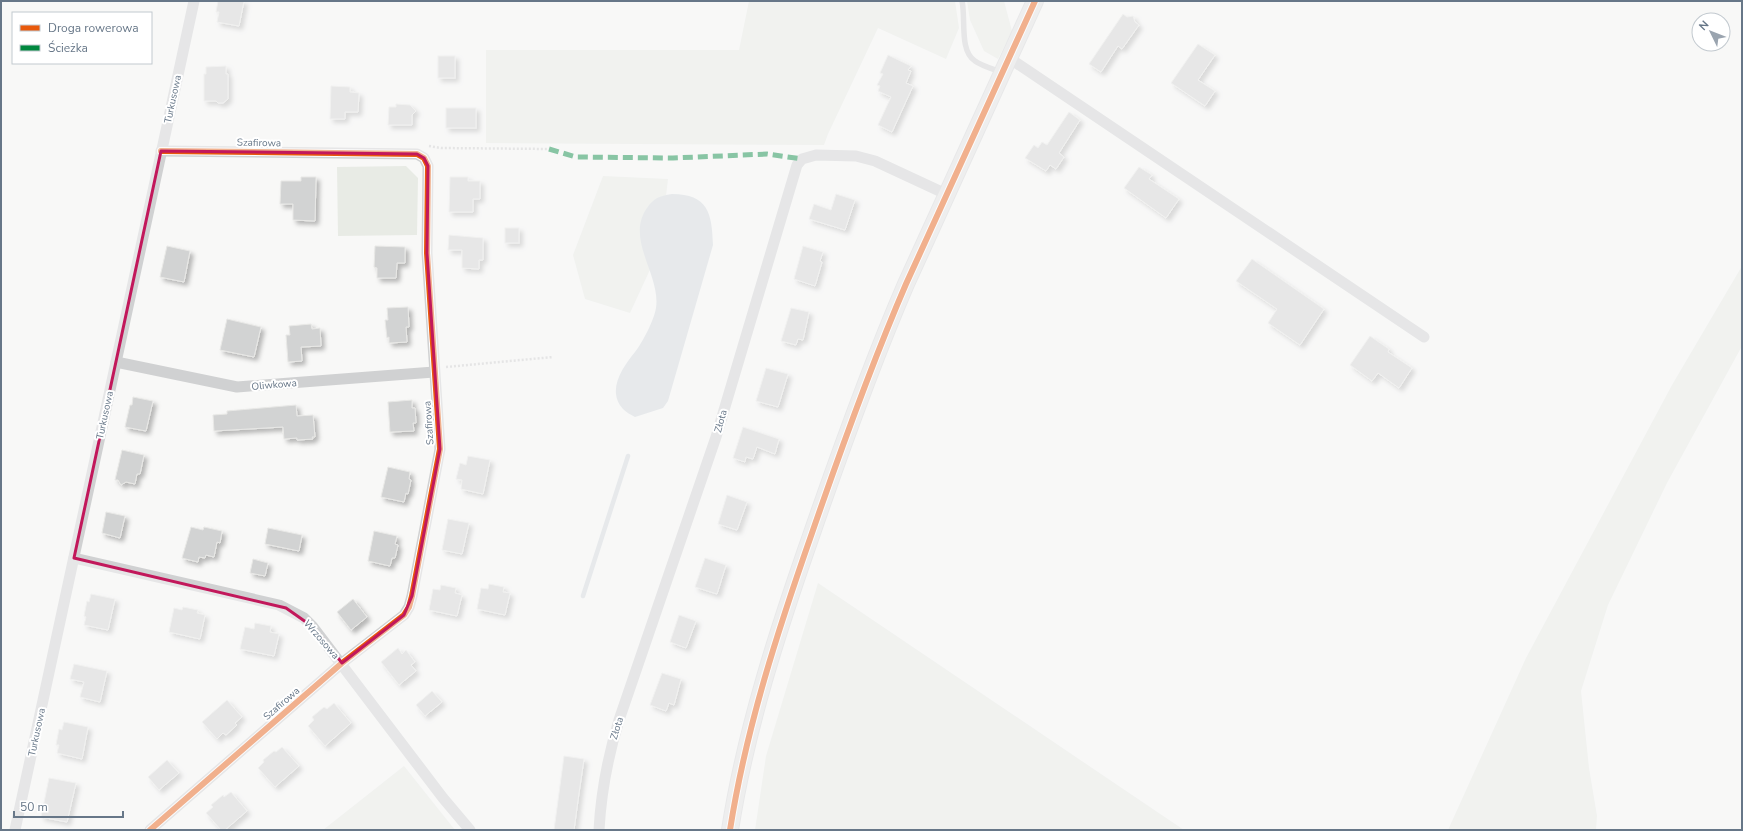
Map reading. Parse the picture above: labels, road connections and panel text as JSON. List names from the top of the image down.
{
  "streets": {
    "street": [
      "Turkusowa",
      "Szafirowa",
      "Oliwkowa",
      "Złota",
      "Wrzosowa"
    ]
  },
  "crossings": [
    ["Turkusowa", "Szafirowa"],
    ["Turkusowa", "Oliwkowa"],
    ["Turkusowa", "Wrzosowa"],
    ["Szafirowa", "Oliwkowa"],
    ["Szafirowa", "Wrzosowa"]
  ],
  "legend": ["Droga rowerowa", "Ścieżka"],
  "scale_bar": "50 m",
  "north": "top left"
}
